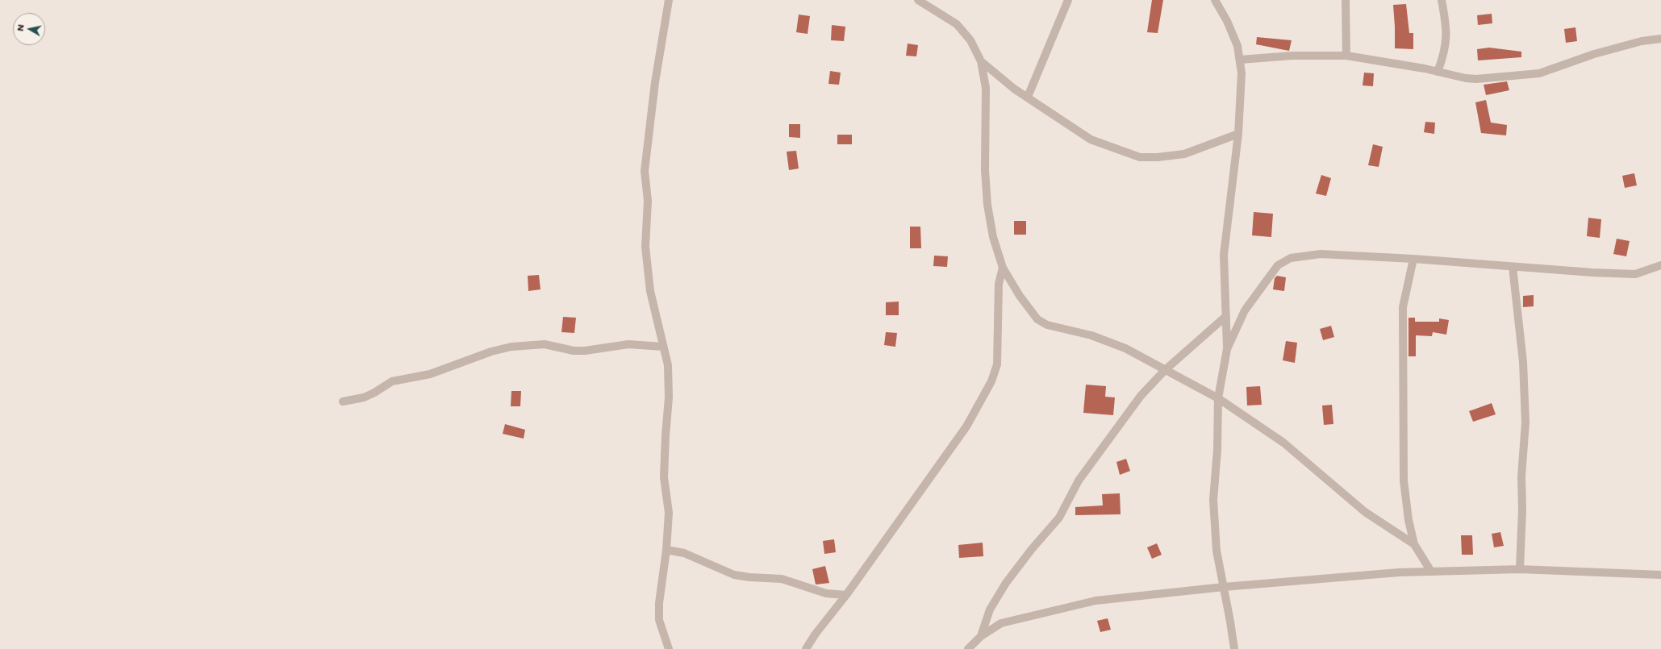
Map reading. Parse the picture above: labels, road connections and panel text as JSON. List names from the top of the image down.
{
  "north": "left"
}
